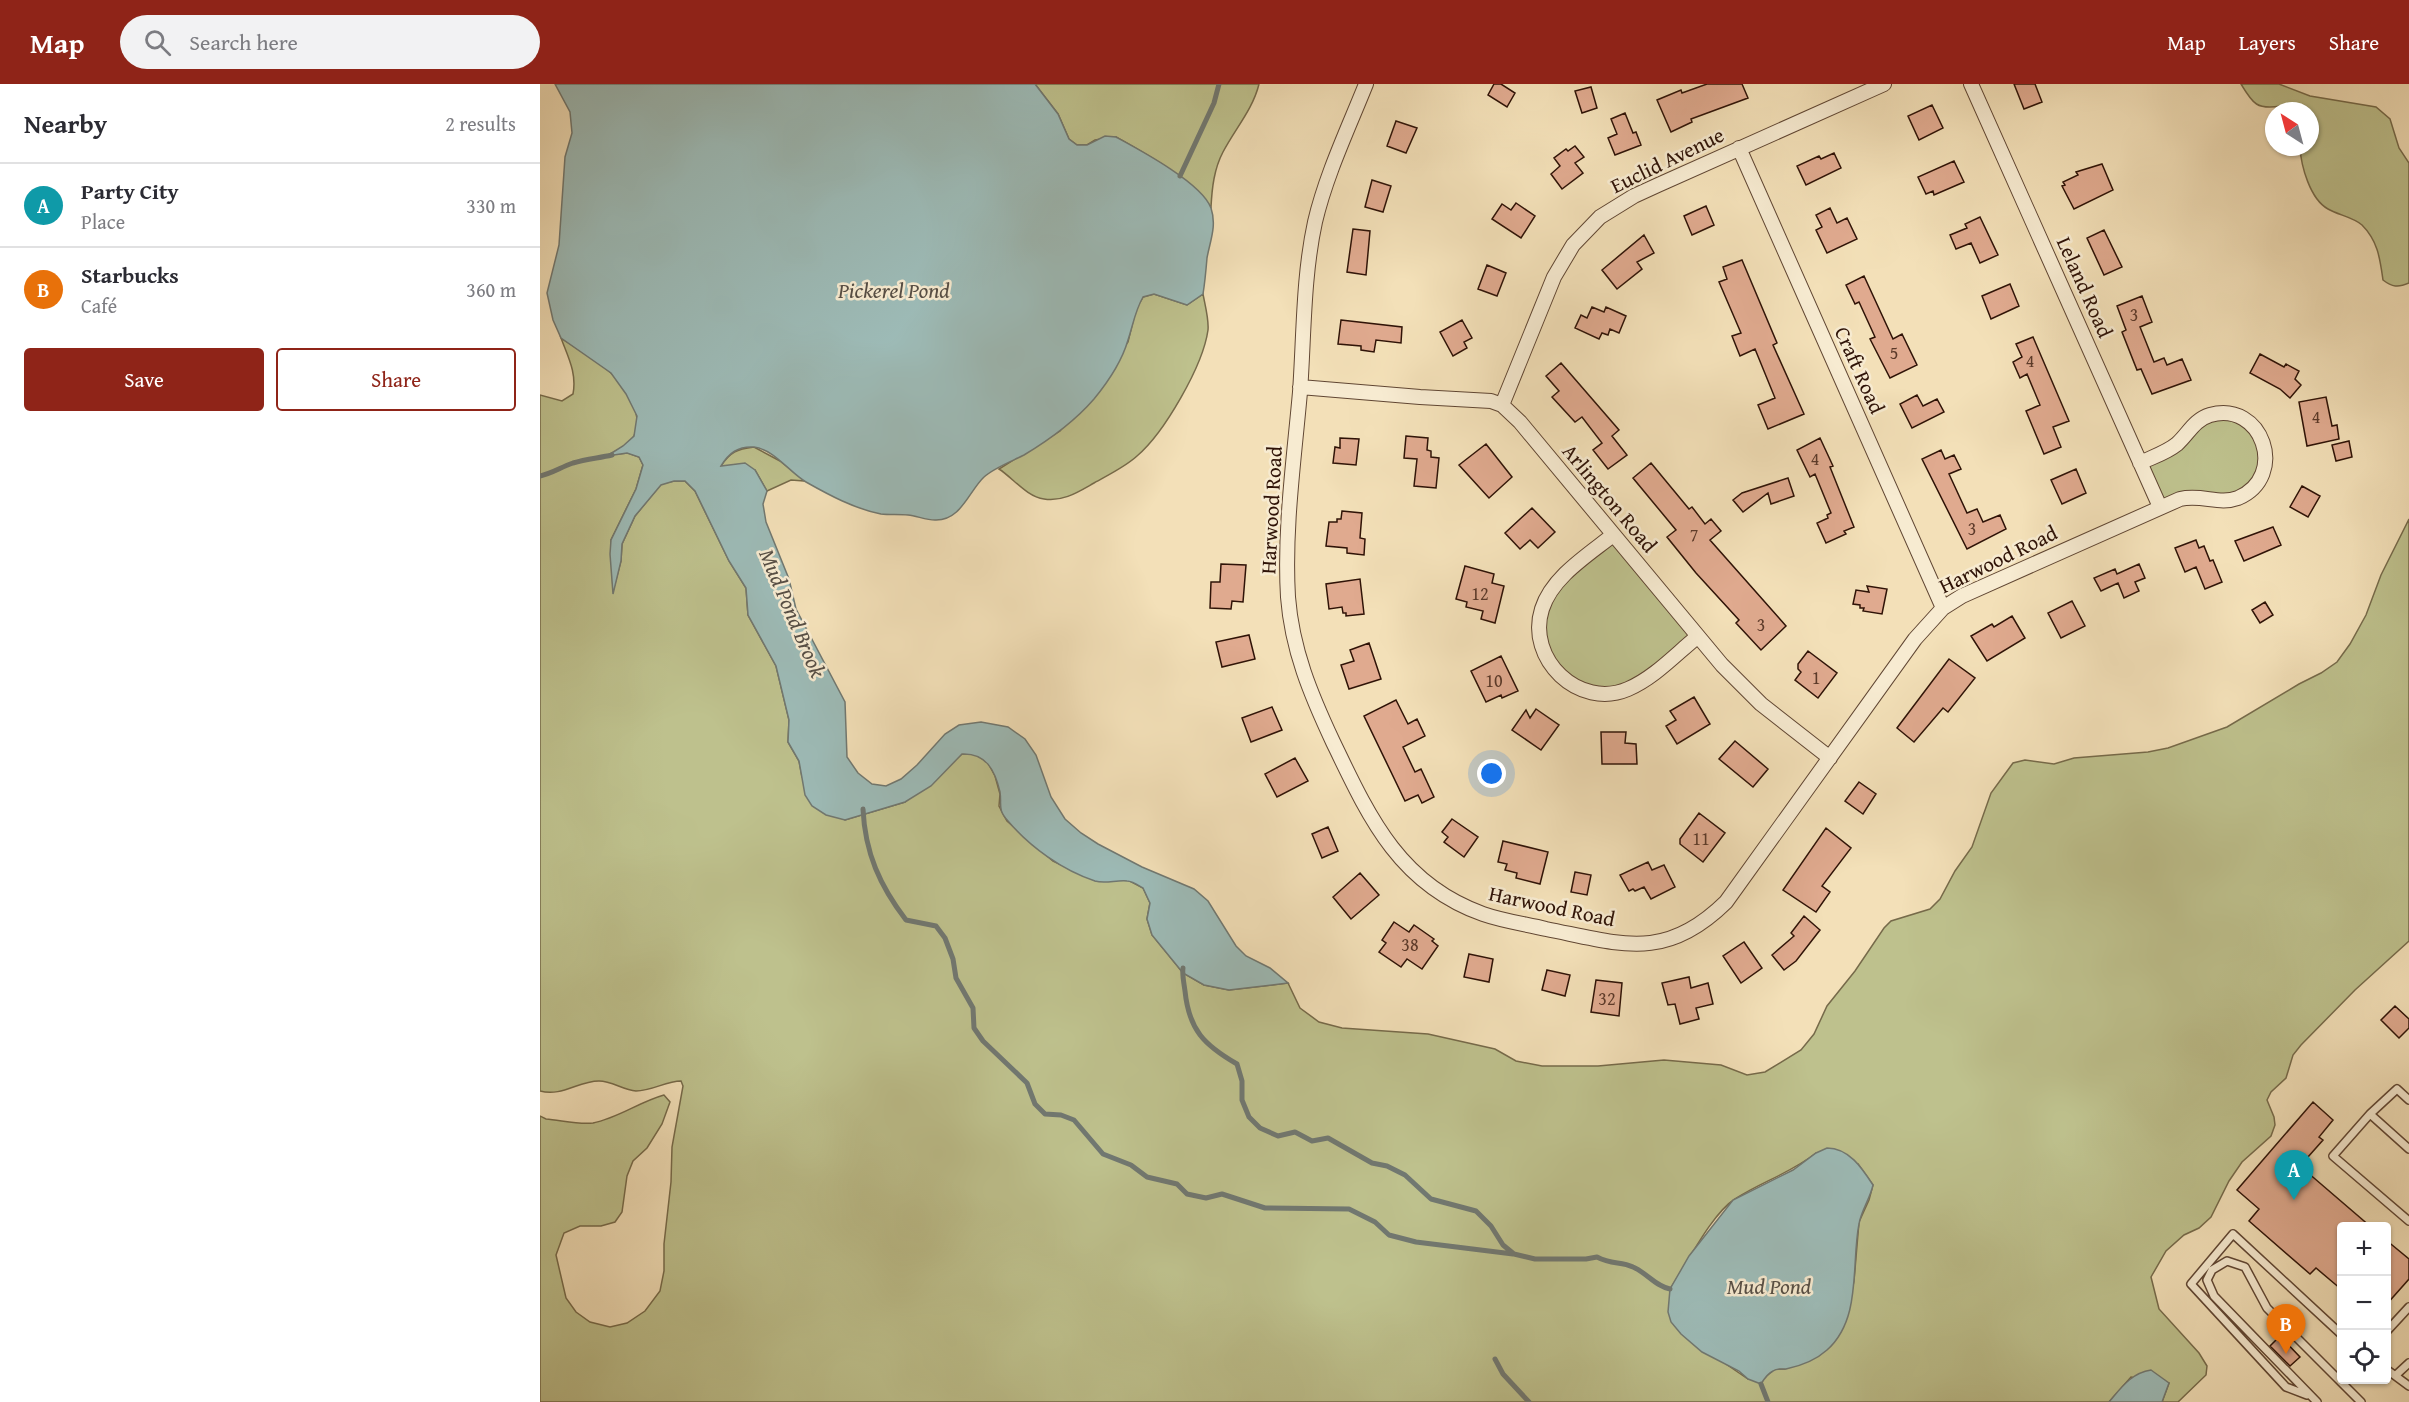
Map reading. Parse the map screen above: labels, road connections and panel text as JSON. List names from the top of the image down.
{
  "streets": {
    "street": [
      "Euclid Avenue",
      "Leland Road",
      "Craft Road",
      "Arlington Road",
      "Harwood Road"
    ]
  },
  "crossings": [
    ["Euclid Avenue", "Craft Road"],
    ["Euclid Avenue", "Arlington Road"],
    ["Leland Road", "Harwood Road"],
    ["Craft Road", "Harwood Road"],
    ["Arlington Road", "Harwood Road"]
  ],
  "water": ["Pickerel Pond", "Mud Pond Brook", "Mud Pond"],
  "house_numbers": [
    "3",
    "5",
    "4",
    "4",
    "4",
    "3",
    "7",
    "12",
    "3",
    "1",
    "10",
    "11",
    "38",
    "32"
  ],
  "north": "top left",
  "page": {
    "header": "Map",
    "search": "Search here",
    "nav": ["Map", "Layers", "Share"],
    "heading": ["Nearby", "2 results"],
    "list": [
      {
        "mark": "A",
        "name": "Party City",
        "note": "Place",
        "value": "330 m"
      },
      {
        "mark": "B",
        "name": "Starbucks",
        "note": "Café",
        "value": "360 m"
      }
    ],
    "buttons": ["Save", "Share"],
    "pins": ["A", "B"],
    "map_buttons": ["+", "−"]
  }
}
